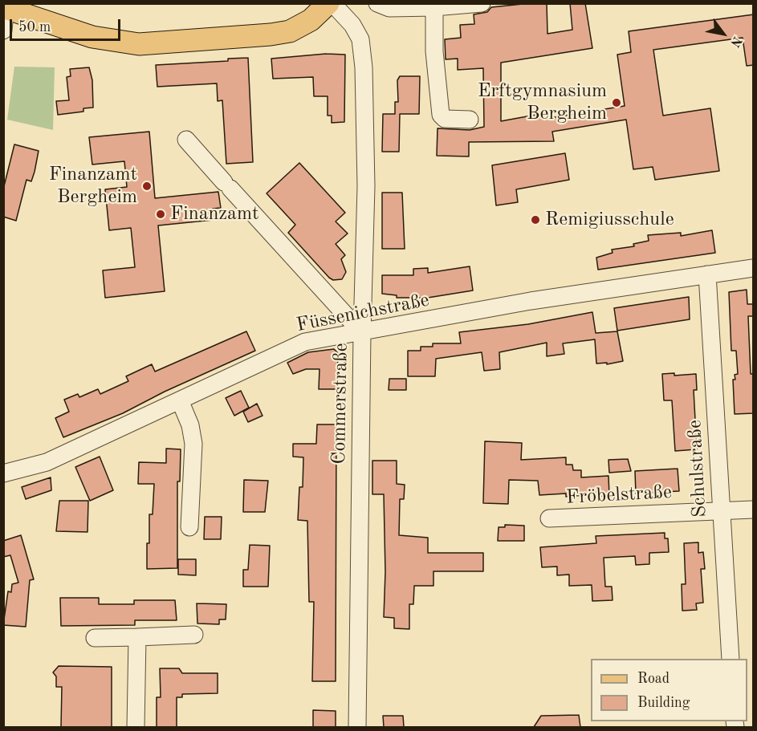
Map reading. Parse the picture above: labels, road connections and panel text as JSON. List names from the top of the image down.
{
  "streets": {
    "street": [
      "Füssenichstraße",
      "Commerstraße",
      "Schulstraße",
      "Fröbelstraße"
    ]
  },
  "crossings": [
    ["Füssenichstraße", "Commerstraße"],
    ["Füssenichstraße", "Schulstraße"],
    ["Schulstraße", "Fröbelstraße"]
  ],
  "places": [
    "Erftgymnasium Bergheim",
    "Finanzamt Bergheim",
    "Finanzamt",
    "Remigiusschule"
  ],
  "legend": ["Road", "Building"],
  "scale_bar": "50 m",
  "north": "bottom right"
}
